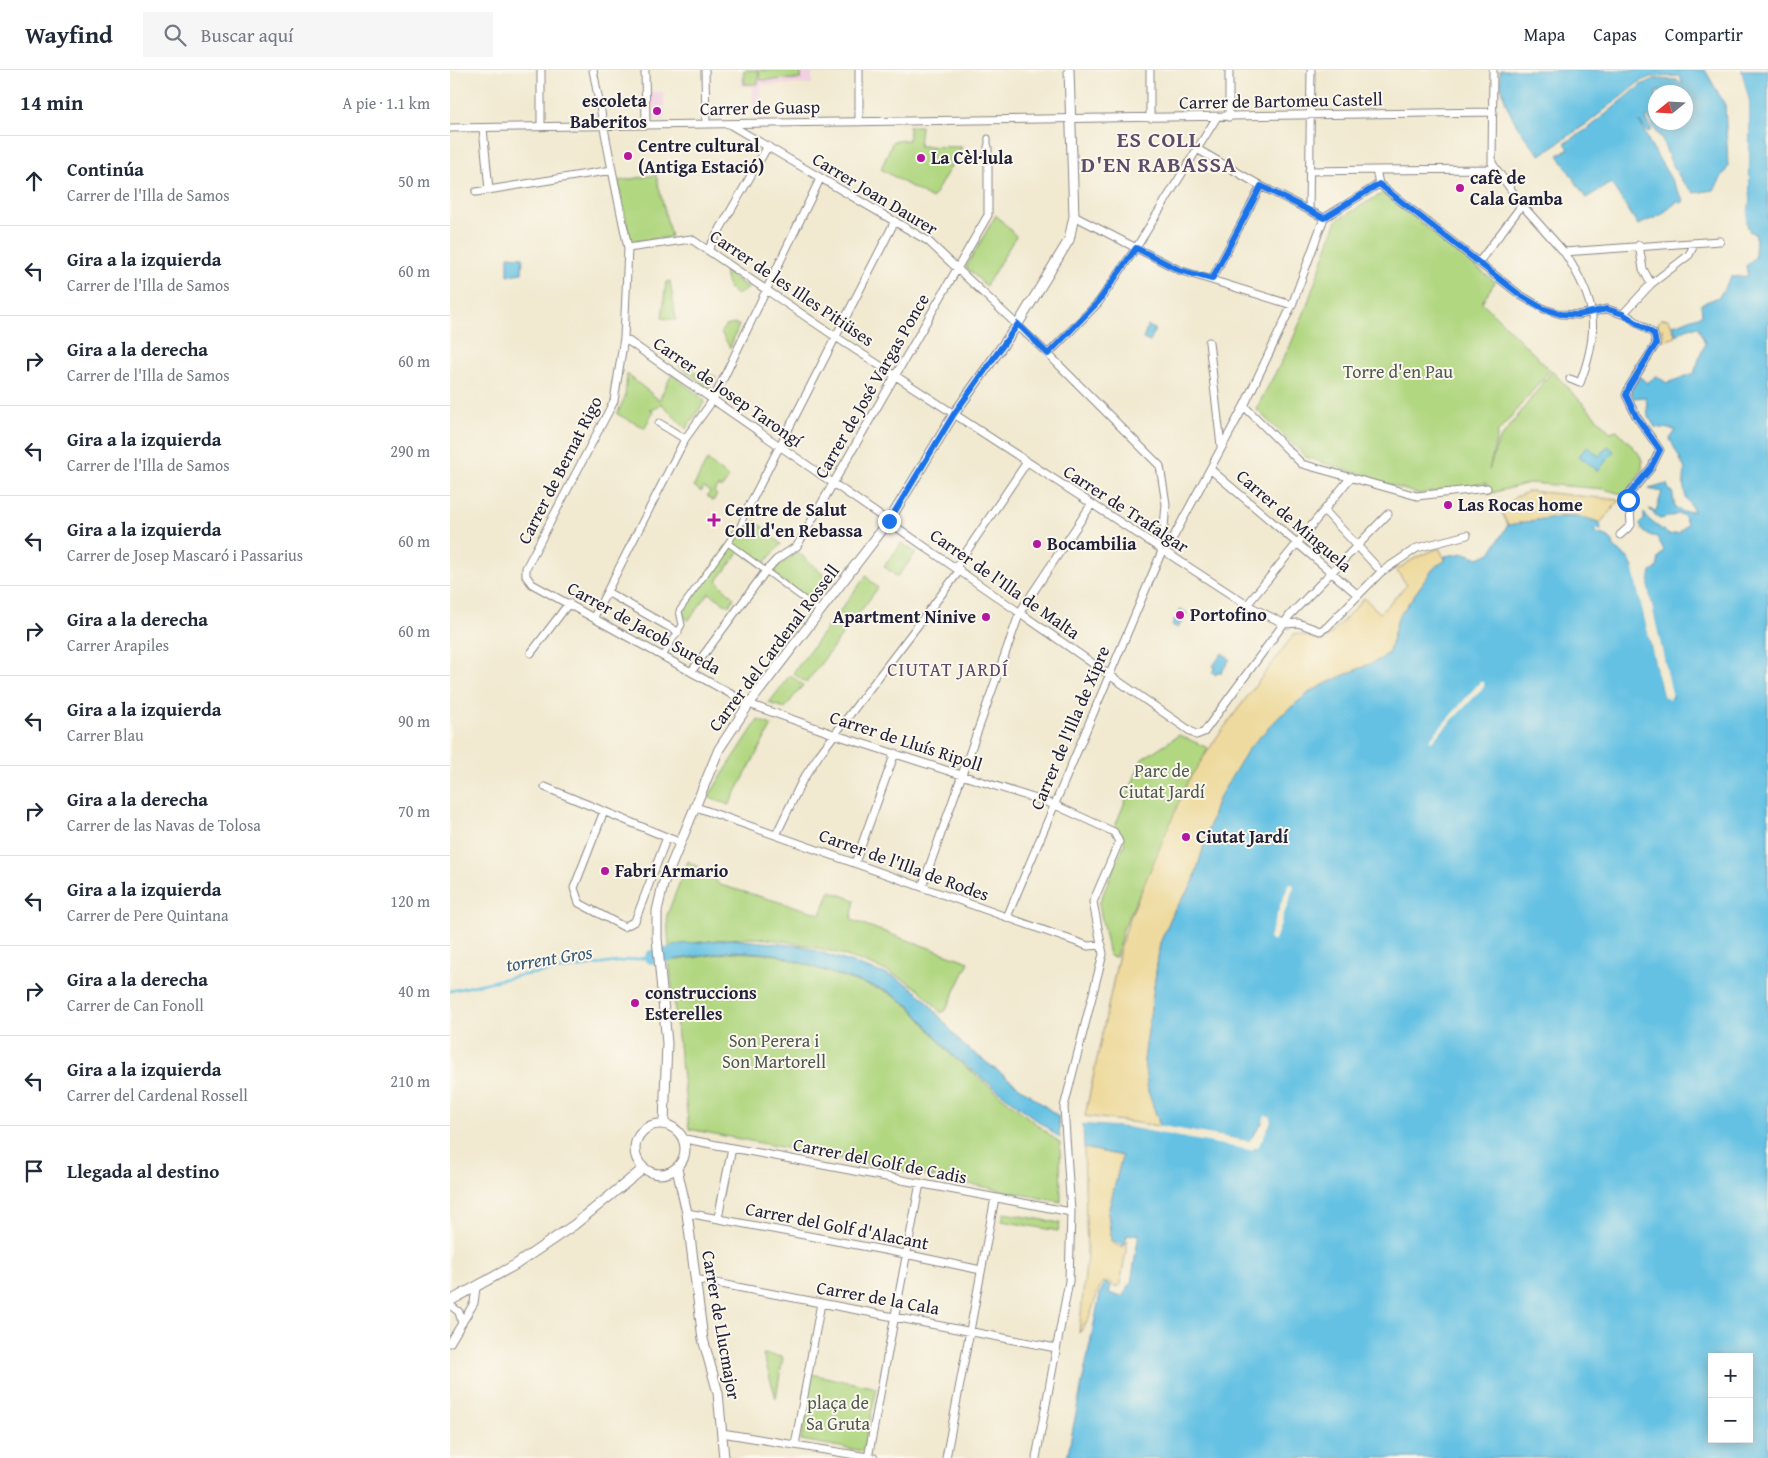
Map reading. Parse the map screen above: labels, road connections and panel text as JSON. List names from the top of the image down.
{
  "streets": {
    "street": [
      "Carrer de Bartomeu Castell",
      "Carrer de Guasp",
      "Carrer Joan Daurer",
      "Carrer de les Illes Pitiüses",
      "Carrer de José Vargas Ponce",
      "Carrer de Josep Tarongí",
      "Carrer de Bernat Rigo",
      "Carrer de Trafalgar",
      "Carrer de Minguela",
      "Carrer de l'Illa de Malta",
      "Carrer de Jacob Sureda",
      "Carrer del Cardenal Rossell",
      "Carrer de l'Illa de Xipre",
      "Carrer de Lluís Ripoll",
      "Carrer de l'Illa de Rodes",
      "Carrer del Golf de Cadis",
      "Carrer del Golf d'Alacant",
      "Carrer de la Cala",
      "Carrer de Llucmajor"
    ]
  },
  "crossings": [
    ["Carrer de Bartomeu Castell", "Carrer de Guasp"],
    ["Carrer de Bartomeu Castell", "Carrer del Cardenal Rossell"],
    ["Carrer de Guasp", "Carrer Joan Daurer"],
    ["Carrer de Guasp", "Carrer de Bernat Rigo"],
    ["Carrer de Guasp", "Carrer del Cardenal Rossell"],
    ["Carrer Joan Daurer", "Carrer de José Vargas Ponce"],
    ["Carrer Joan Daurer", "Carrer de Trafalgar"],
    ["Carrer Joan Daurer", "Carrer del Cardenal Rossell"],
    ["Carrer Joan Daurer", "Carrer de l'Illa de Xipre"],
    ["Carrer de les Illes Pitiüses", "Carrer de José Vargas Ponce"],
    ["Carrer de les Illes Pitiüses", "Carrer de Bernat Rigo"],
    ["Carrer de les Illes Pitiüses", "Carrer de Trafalgar"],
    ["Carrer de les Illes Pitiüses", "Carrer del Cardenal Rossell"],
    ["Carrer de José Vargas Ponce", "Carrer de Josep Tarongí"],
    ["Carrer de José Vargas Ponce", "Carrer de Jacob Sureda"],
    ["Carrer de Josep Tarongí", "Carrer de Bernat Rigo"],
    ["Carrer de Josep Tarongí", "Carrer de l'Illa de Malta"],
    ["Carrer de Josep Tarongí", "Carrer del Cardenal Rossell"],
    ["Carrer de Bernat Rigo", "Carrer de Jacob Sureda"],
    ["Carrer de Trafalgar", "Carrer de Minguela"],
    ["Carrer de Trafalgar", "Carrer de l'Illa de Malta"],
    ["Carrer de Trafalgar", "Carrer del Cardenal Rossell"],
    ["Carrer de Trafalgar", "Carrer de l'Illa de Xipre"],
    ["Carrer de l'Illa de Malta", "Carrer del Cardenal Rossell"],
    ["Carrer de l'Illa de Malta", "Carrer de l'Illa de Xipre"],
    ["Carrer de Jacob Sureda", "Carrer del Cardenal Rossell"],
    ["Carrer de Jacob Sureda", "Carrer de Lluís Ripoll"],
    ["Carrer del Cardenal Rossell", "Carrer de Lluís Ripoll"],
    ["Carrer del Cardenal Rossell", "Carrer de l'Illa de Rodes"],
    ["Carrer del Cardenal Rossell", "Carrer del Golf de Cadis"],
    ["Carrer del Cardenal Rossell", "Carrer de Llucmajor"],
    ["Carrer de l'Illa de Xipre", "Carrer de Lluís Ripoll"],
    ["Carrer de l'Illa de Xipre", "Carrer de l'Illa de Rodes"],
    ["Carrer de Lluís Ripoll", "Carrer de l'Illa de Rodes"],
    ["Carrer del Golf de Cadis", "Carrer de Llucmajor"],
    ["Carrer del Golf d'Alacant", "Carrer de Llucmajor"],
    ["Carrer de la Cala", "Carrer de Llucmajor"]
  ],
  "districts": ["ES COLL D'EN RABASSA", "CIUTAT JARDÍ"],
  "water": ["torrent Gros"],
  "parks": [
    "Torre d'en Pau",
    "Parc de Ciutat Jardí",
    "Son Perera i Son Martorell",
    "plaça de Sa Gruta"
  ],
  "places": {
    "other": [
      "escoleta Baberitos",
      "Centre cultural (Antiga Estació)",
      "La Cèl·lula",
      "cafè de Cala Gamba",
      "Las Rocas home",
      "Bocambilia",
      "Portofino",
      "Apartment Ninive",
      "Ciutat Jardí",
      "Fabri Armario",
      "construccions Esterelles"
    ],
    "health": ["Centre de Salut Coll d'en Rebassa"]
  },
  "north": "left",
  "page": {
    "header": "Wayfind",
    "search": "Buscar aquí",
    "nav": ["Mapa", "Capas", "Compartir"],
    "heading": ["14 min", "A pie · 1.1 km"],
    "list": [
      ["Continúa", "Carrer de l'Illa de Samos", "50 m"],
      ["Gira a la izquierda", "Carrer de l'Illa de Samos", "60 m"],
      ["Gira a la derecha", "Carrer de l'Illa de Samos", "60 m"],
      ["Gira a la izquierda", "Carrer de l'Illa de Samos", "290 m"],
      ["Gira a la izquierda", "Carrer de Josep Mascaró i Passarius", "60 m"],
      ["Gira a la derecha", "Carrer Arapiles", "60 m"],
      ["Gira a la izquierda", "Carrer Blau", "90 m"],
      ["Gira a la derecha", "Carrer de las Navas de Tolosa", "70 m"],
      ["Gira a la izquierda", "Carrer de Pere Quintana", "120 m"],
      ["Gira a la derecha", "Carrer de Can Fonoll", "40 m"],
      ["Gira a la izquierda", "Carrer del Cardenal Rossell", "210 m"],
      "Llegada al destino"
    ],
    "map_buttons": ["+", "−"]
  }
}
